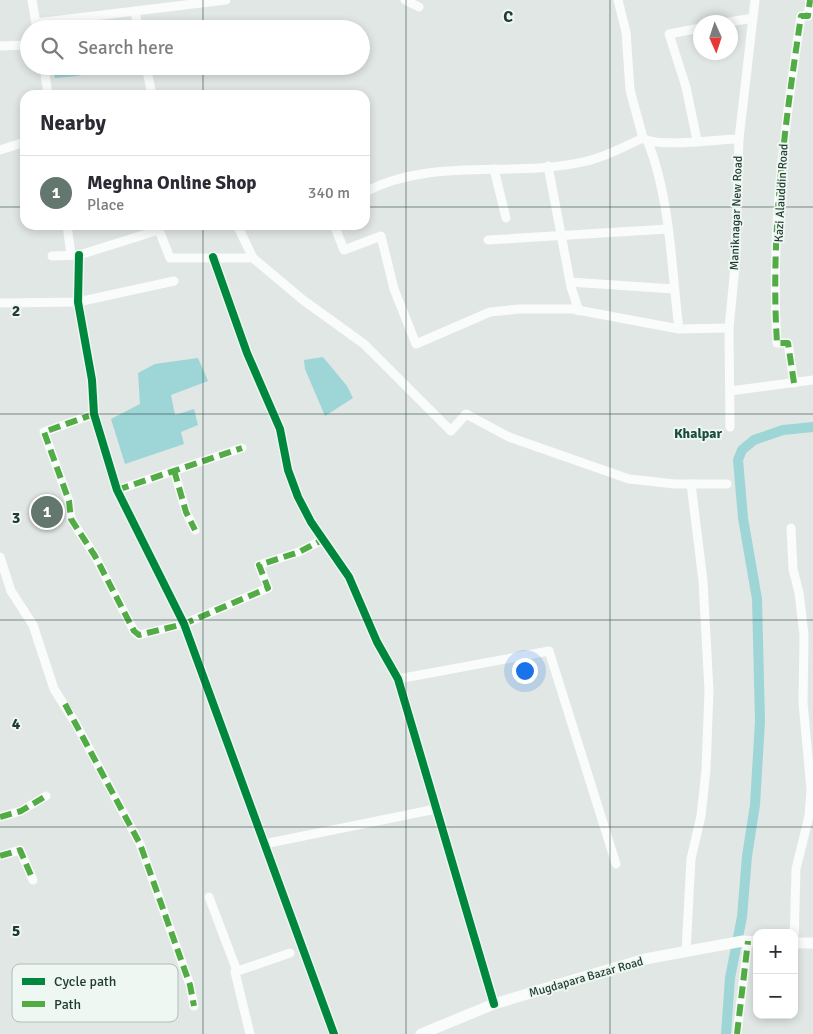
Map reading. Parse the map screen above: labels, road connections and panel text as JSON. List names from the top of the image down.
{
  "streets": {
    "street": ["Kazi Alauddin Road", "Maniknagar New Road", "Mugdapara Bazar Road"]
  },
  "districts": ["Khalpar"],
  "legend": ["Cycle path", "Path"],
  "north": "bottom",
  "page": {
    "search": "Search here",
    "heading": "Nearby",
    "list": [
      {
        "mark": "1",
        "name": "Meghna Online Shop",
        "note": "Place",
        "value": "340 m"
      }
    ],
    "pins": "1",
    "map_buttons": ["+", "−"]
  },
  "grid": {
    "columns": ["C"],
    "rows": [
      "2",
      "3",
      "4",
      "5"
    ]
  }
}
